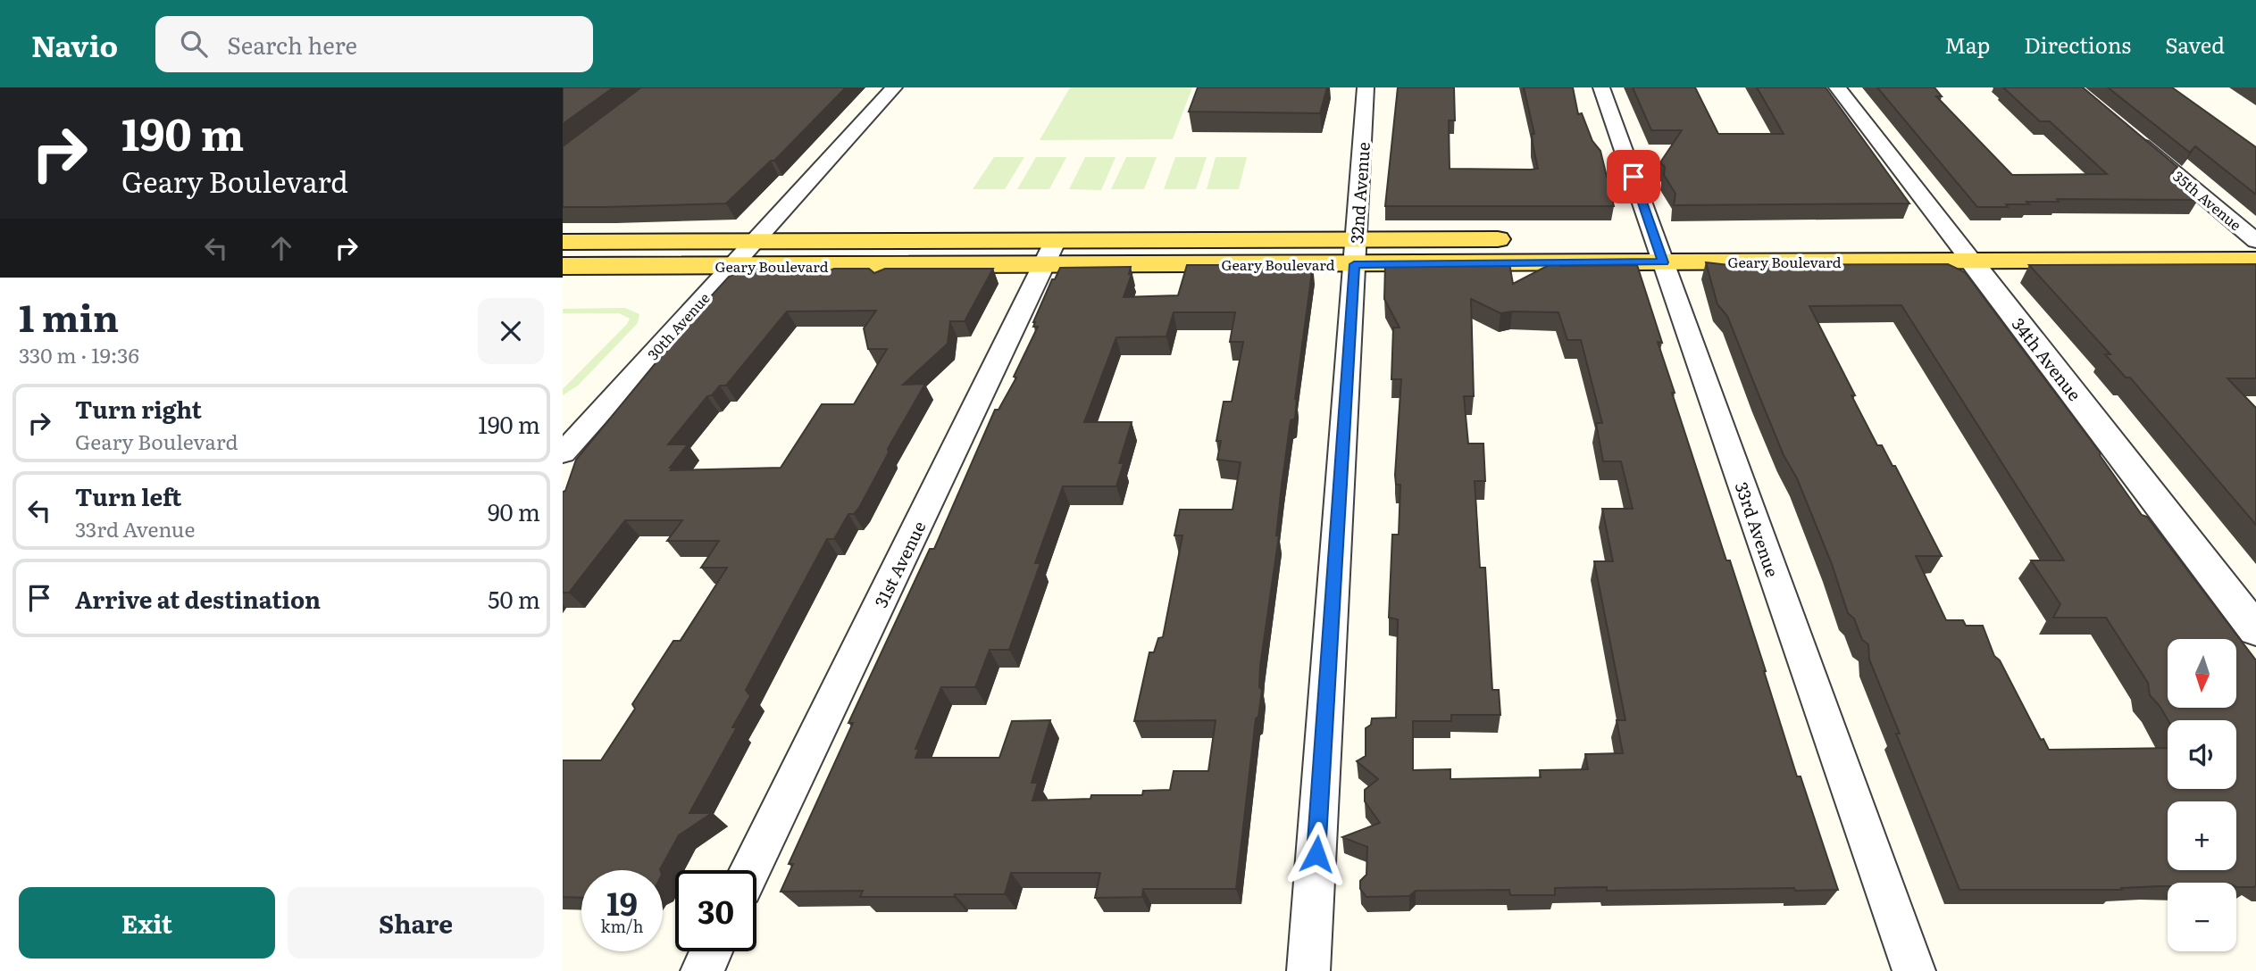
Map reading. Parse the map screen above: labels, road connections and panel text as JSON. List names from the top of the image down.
{
  "streets": {
    "main road": ["Geary Boulevard"],
    "street": [
      "32nd Avenue",
      "35th Avenue",
      "30th Avenue",
      "34th Avenue",
      "33rd Avenue",
      "31st Avenue"
    ]
  },
  "crossings": [
    ["32nd Avenue", "Geary Boulevard"],
    ["35th Avenue", "Geary Boulevard"],
    ["Geary Boulevard", "30th Avenue"],
    ["Geary Boulevard", "34th Avenue"],
    ["Geary Boulevard", "33rd Avenue"],
    ["Geary Boulevard", "31st Avenue"]
  ],
  "north": "bottom",
  "page": {
    "header": "Navio",
    "search": "Search here",
    "nav": ["Map", "Directions", "Saved"],
    "turn": ["190 m", "Geary Boulevard"],
    "heading": ["1 min", "330 m · 19:36"],
    "list": [
      {
        "name": "Turn right",
        "note": "Geary Boulevard",
        "value": "190 m"
      },
      {
        "name": "Turn left",
        "note": "33rd Avenue",
        "value": "90 m"
      },
      {
        "name": "Arrive at destination",
        "value": "50 m"
      }
    ],
    "map_buttons": ["+", "−"],
    "speed": "19 km/h",
    "limit": "30",
    "buttons": ["Exit", "Share"]
  }
}
